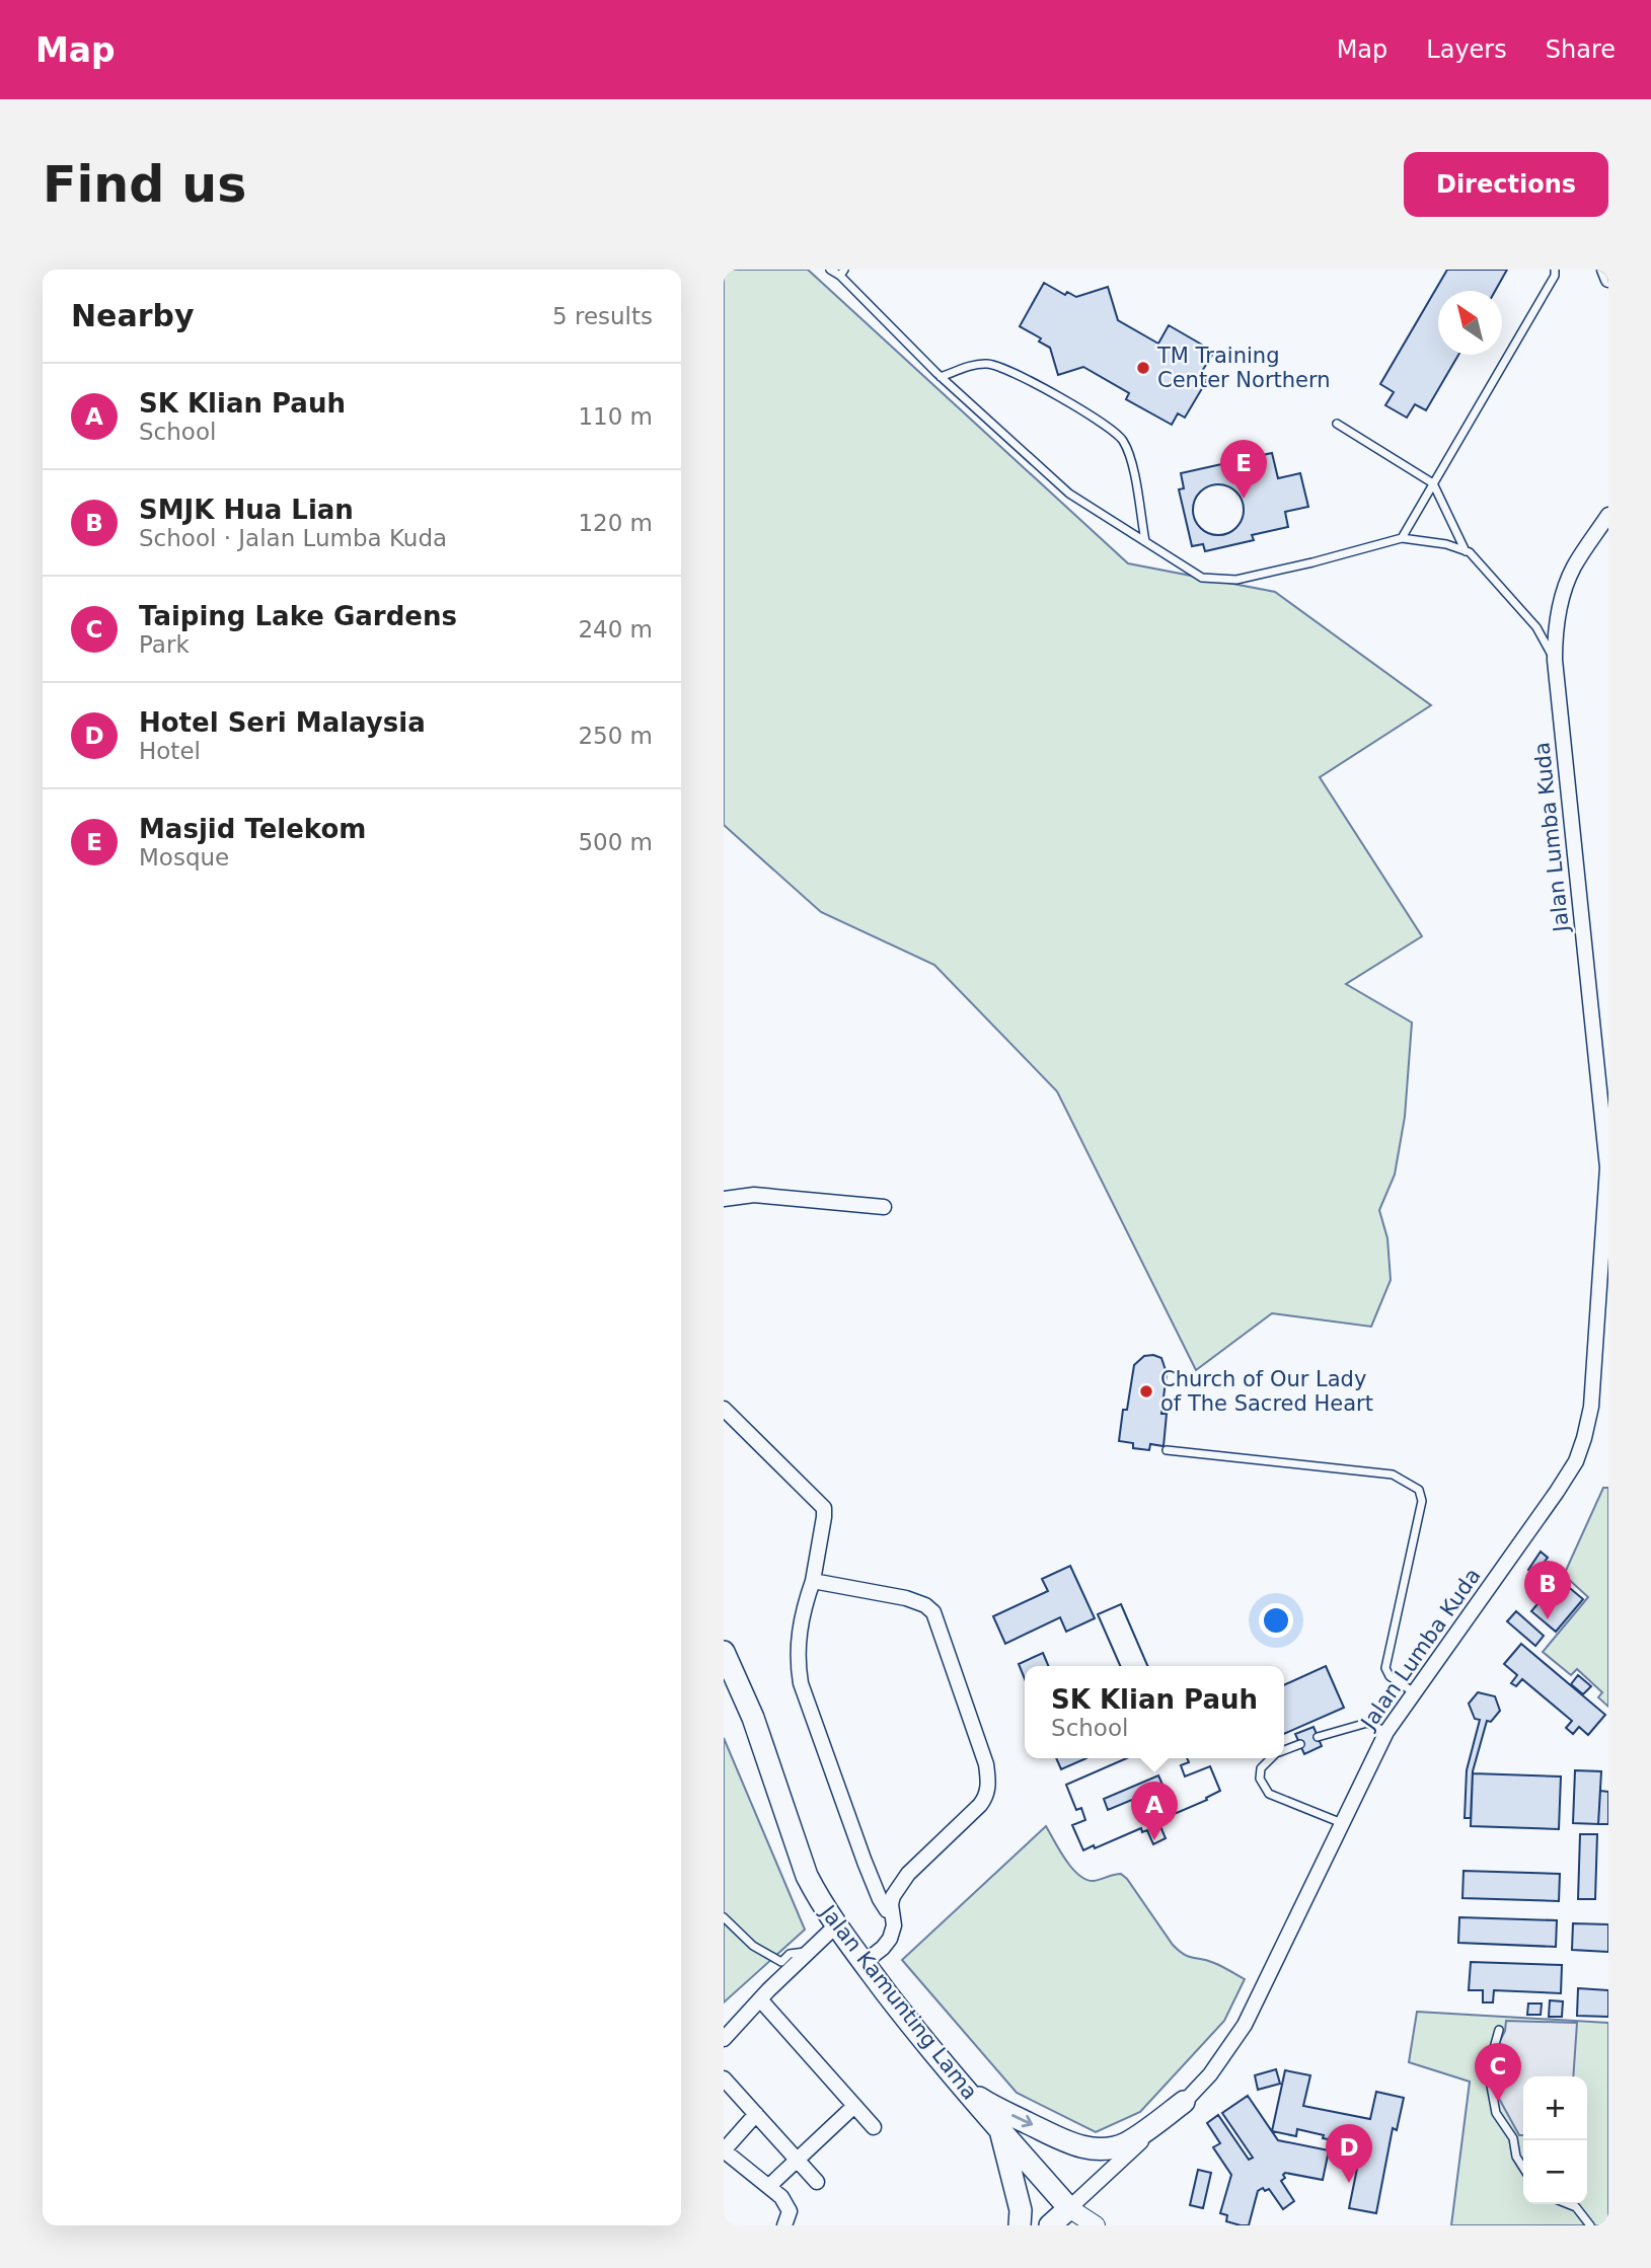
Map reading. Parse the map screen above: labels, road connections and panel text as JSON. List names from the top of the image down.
{
  "streets": {
    "main road": ["Jalan Kamunting Lama"],
    "street": ["Jalan Lumba Kuda"]
  },
  "crossings": [
    ["Jalan Lumba Kuda", "Jalan Kamunting Lama"]
  ],
  "places": ["TM Training Center Northern", "Church of Our Lady of The Sacred Heart"],
  "north": "top left",
  "page": {
    "header": "Map",
    "nav": ["Map", "Layers", "Share"],
    "buttons": "Directions",
    "title": "Find us",
    "heading": ["Nearby", "5 results"],
    "list": [
      {
        "mark": "A",
        "name": "SK Klian Pauh",
        "note": "School",
        "value": "110 m"
      },
      {
        "mark": "B",
        "name": "SMJK Hua Lian",
        "note": "School · Jalan Lumba Kuda",
        "value": "120 m"
      },
      {
        "mark": "C",
        "name": "Taiping Lake Gardens",
        "note": "Park",
        "value": "240 m"
      },
      {
        "mark": "D",
        "name": "Hotel Seri Malaysia",
        "note": "Hotel",
        "value": "250 m"
      },
      {
        "mark": "E",
        "name": "Masjid Telekom",
        "note": "Mosque",
        "value": "500 m"
      }
    ],
    "pins": [
      "E",
      "B",
      "A",
      "C",
      "D"
    ],
    "popup": ["SK Klian Pauh", "School"],
    "map_buttons": ["+", "−"]
  }
}
